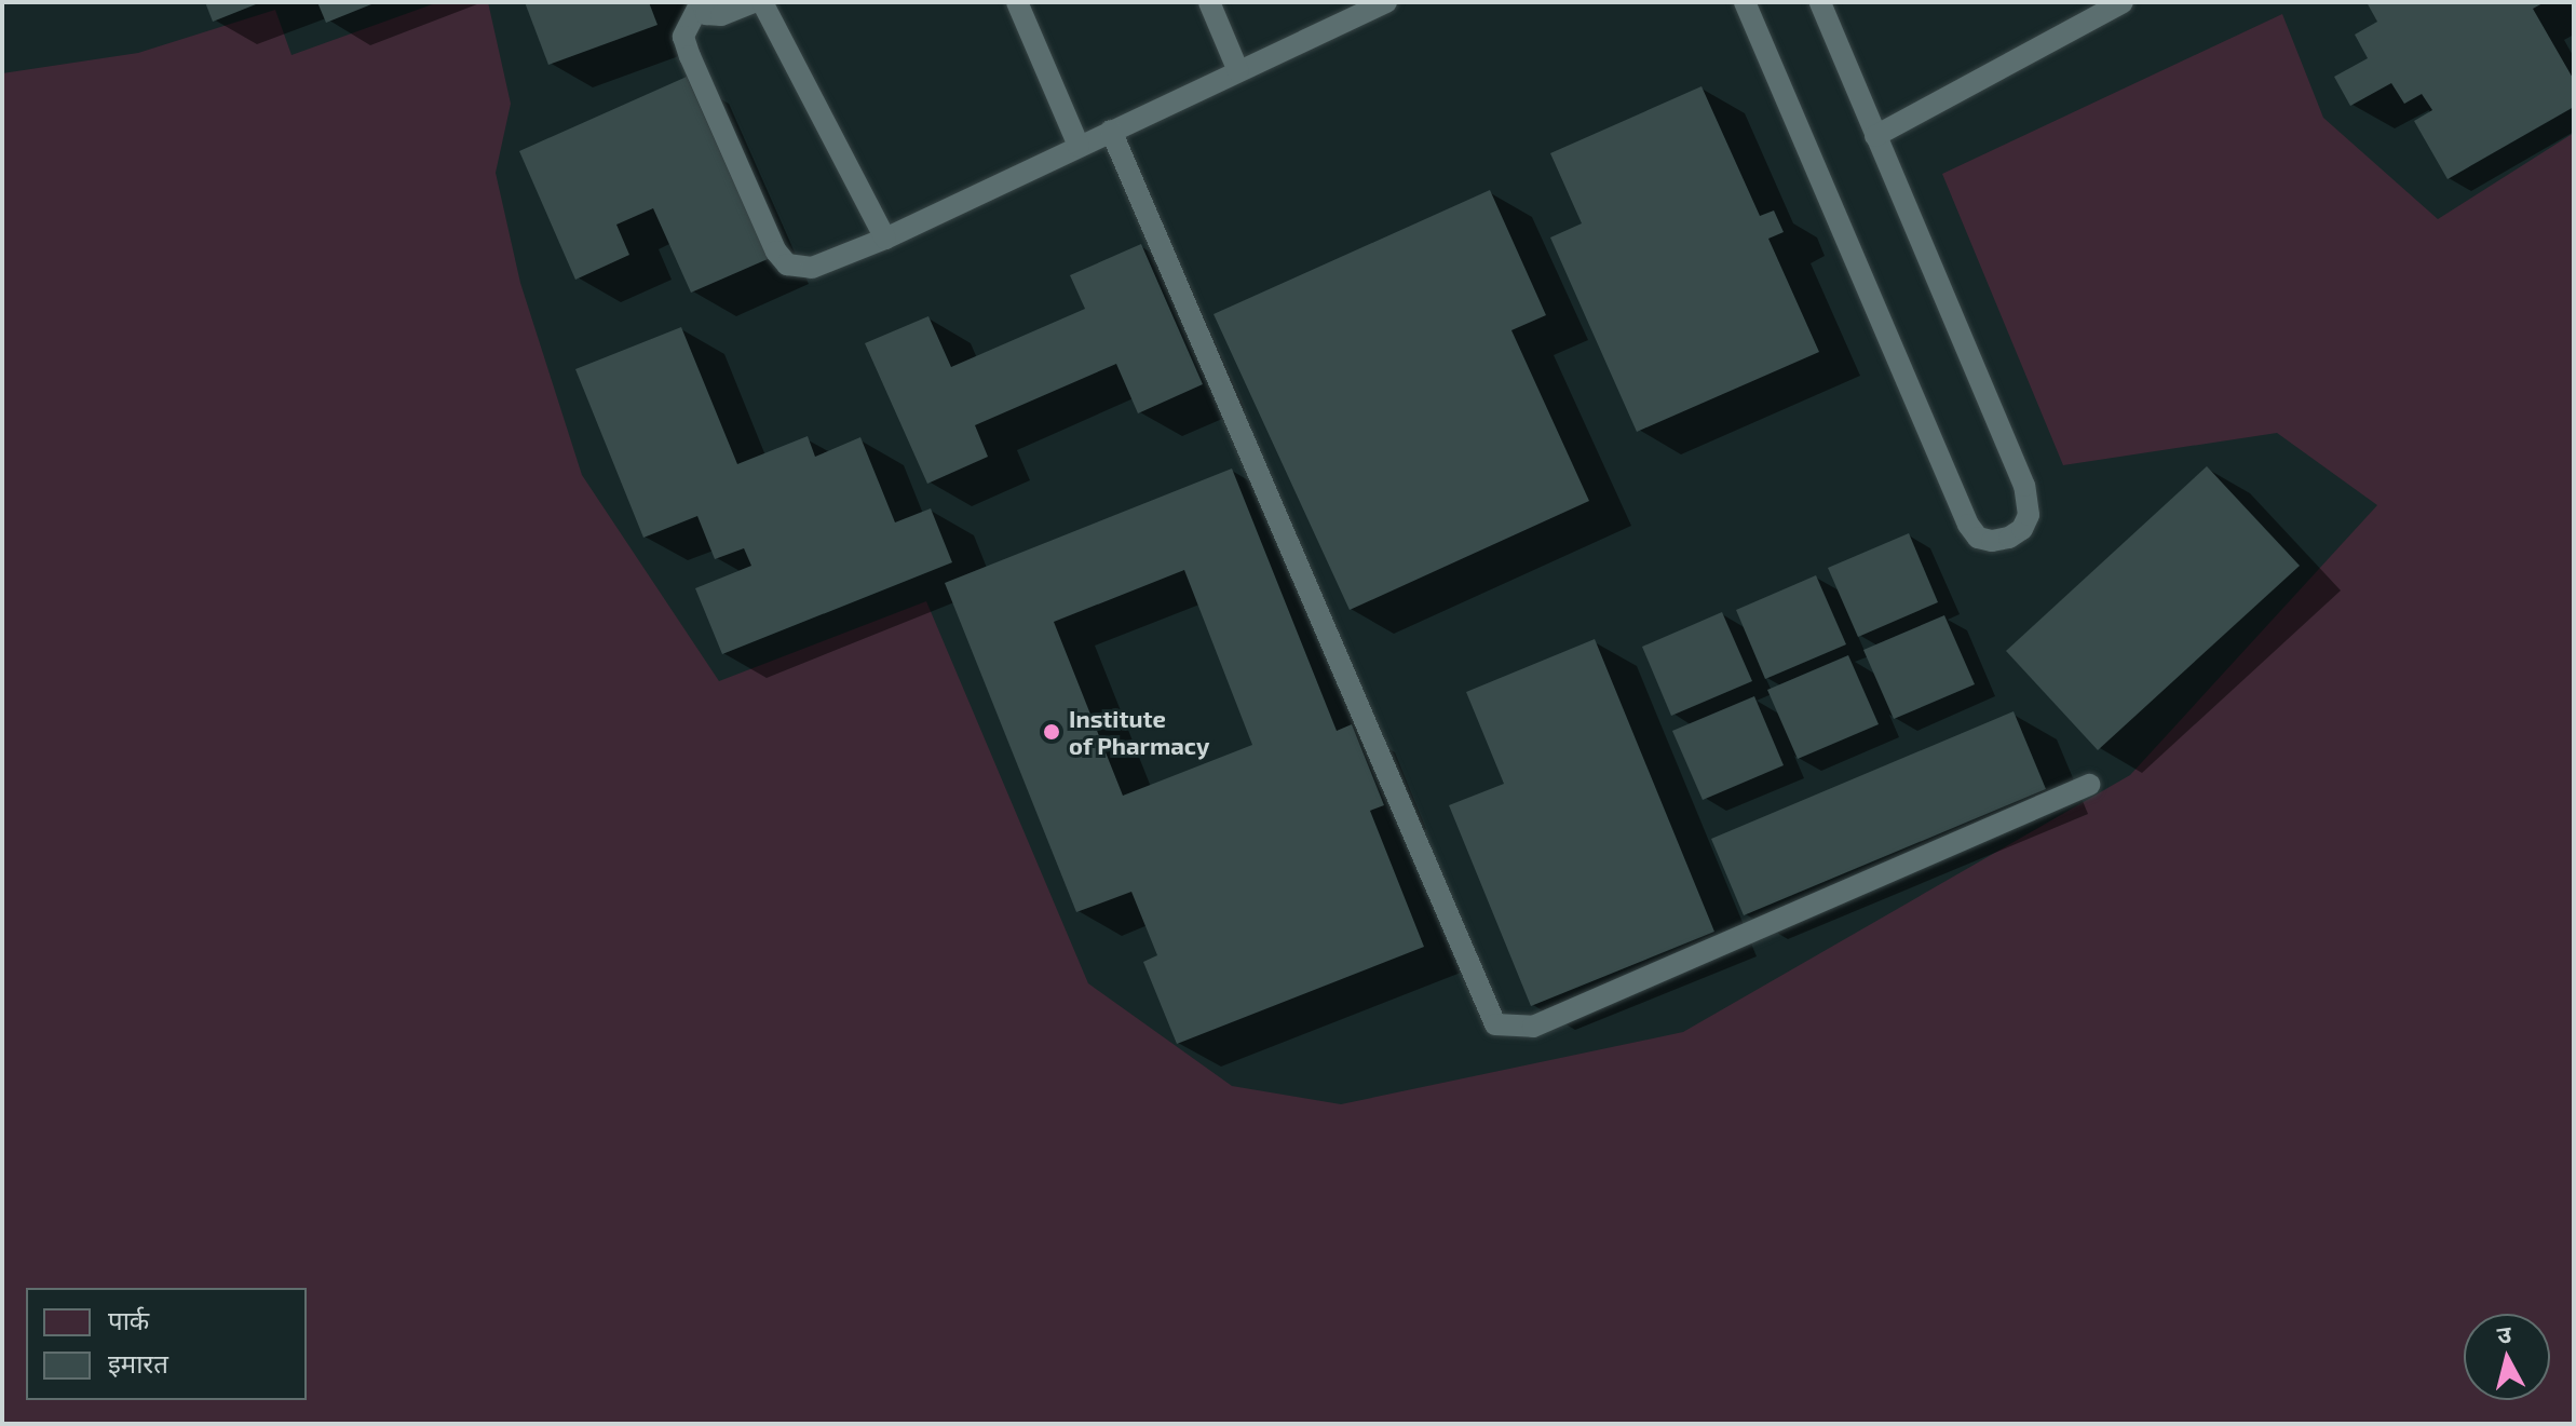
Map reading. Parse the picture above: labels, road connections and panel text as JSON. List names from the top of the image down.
{
  "places": ["Institute of Pharmacy"],
  "legend": ["पार्क", "इमारत"],
  "north": "top"
}
